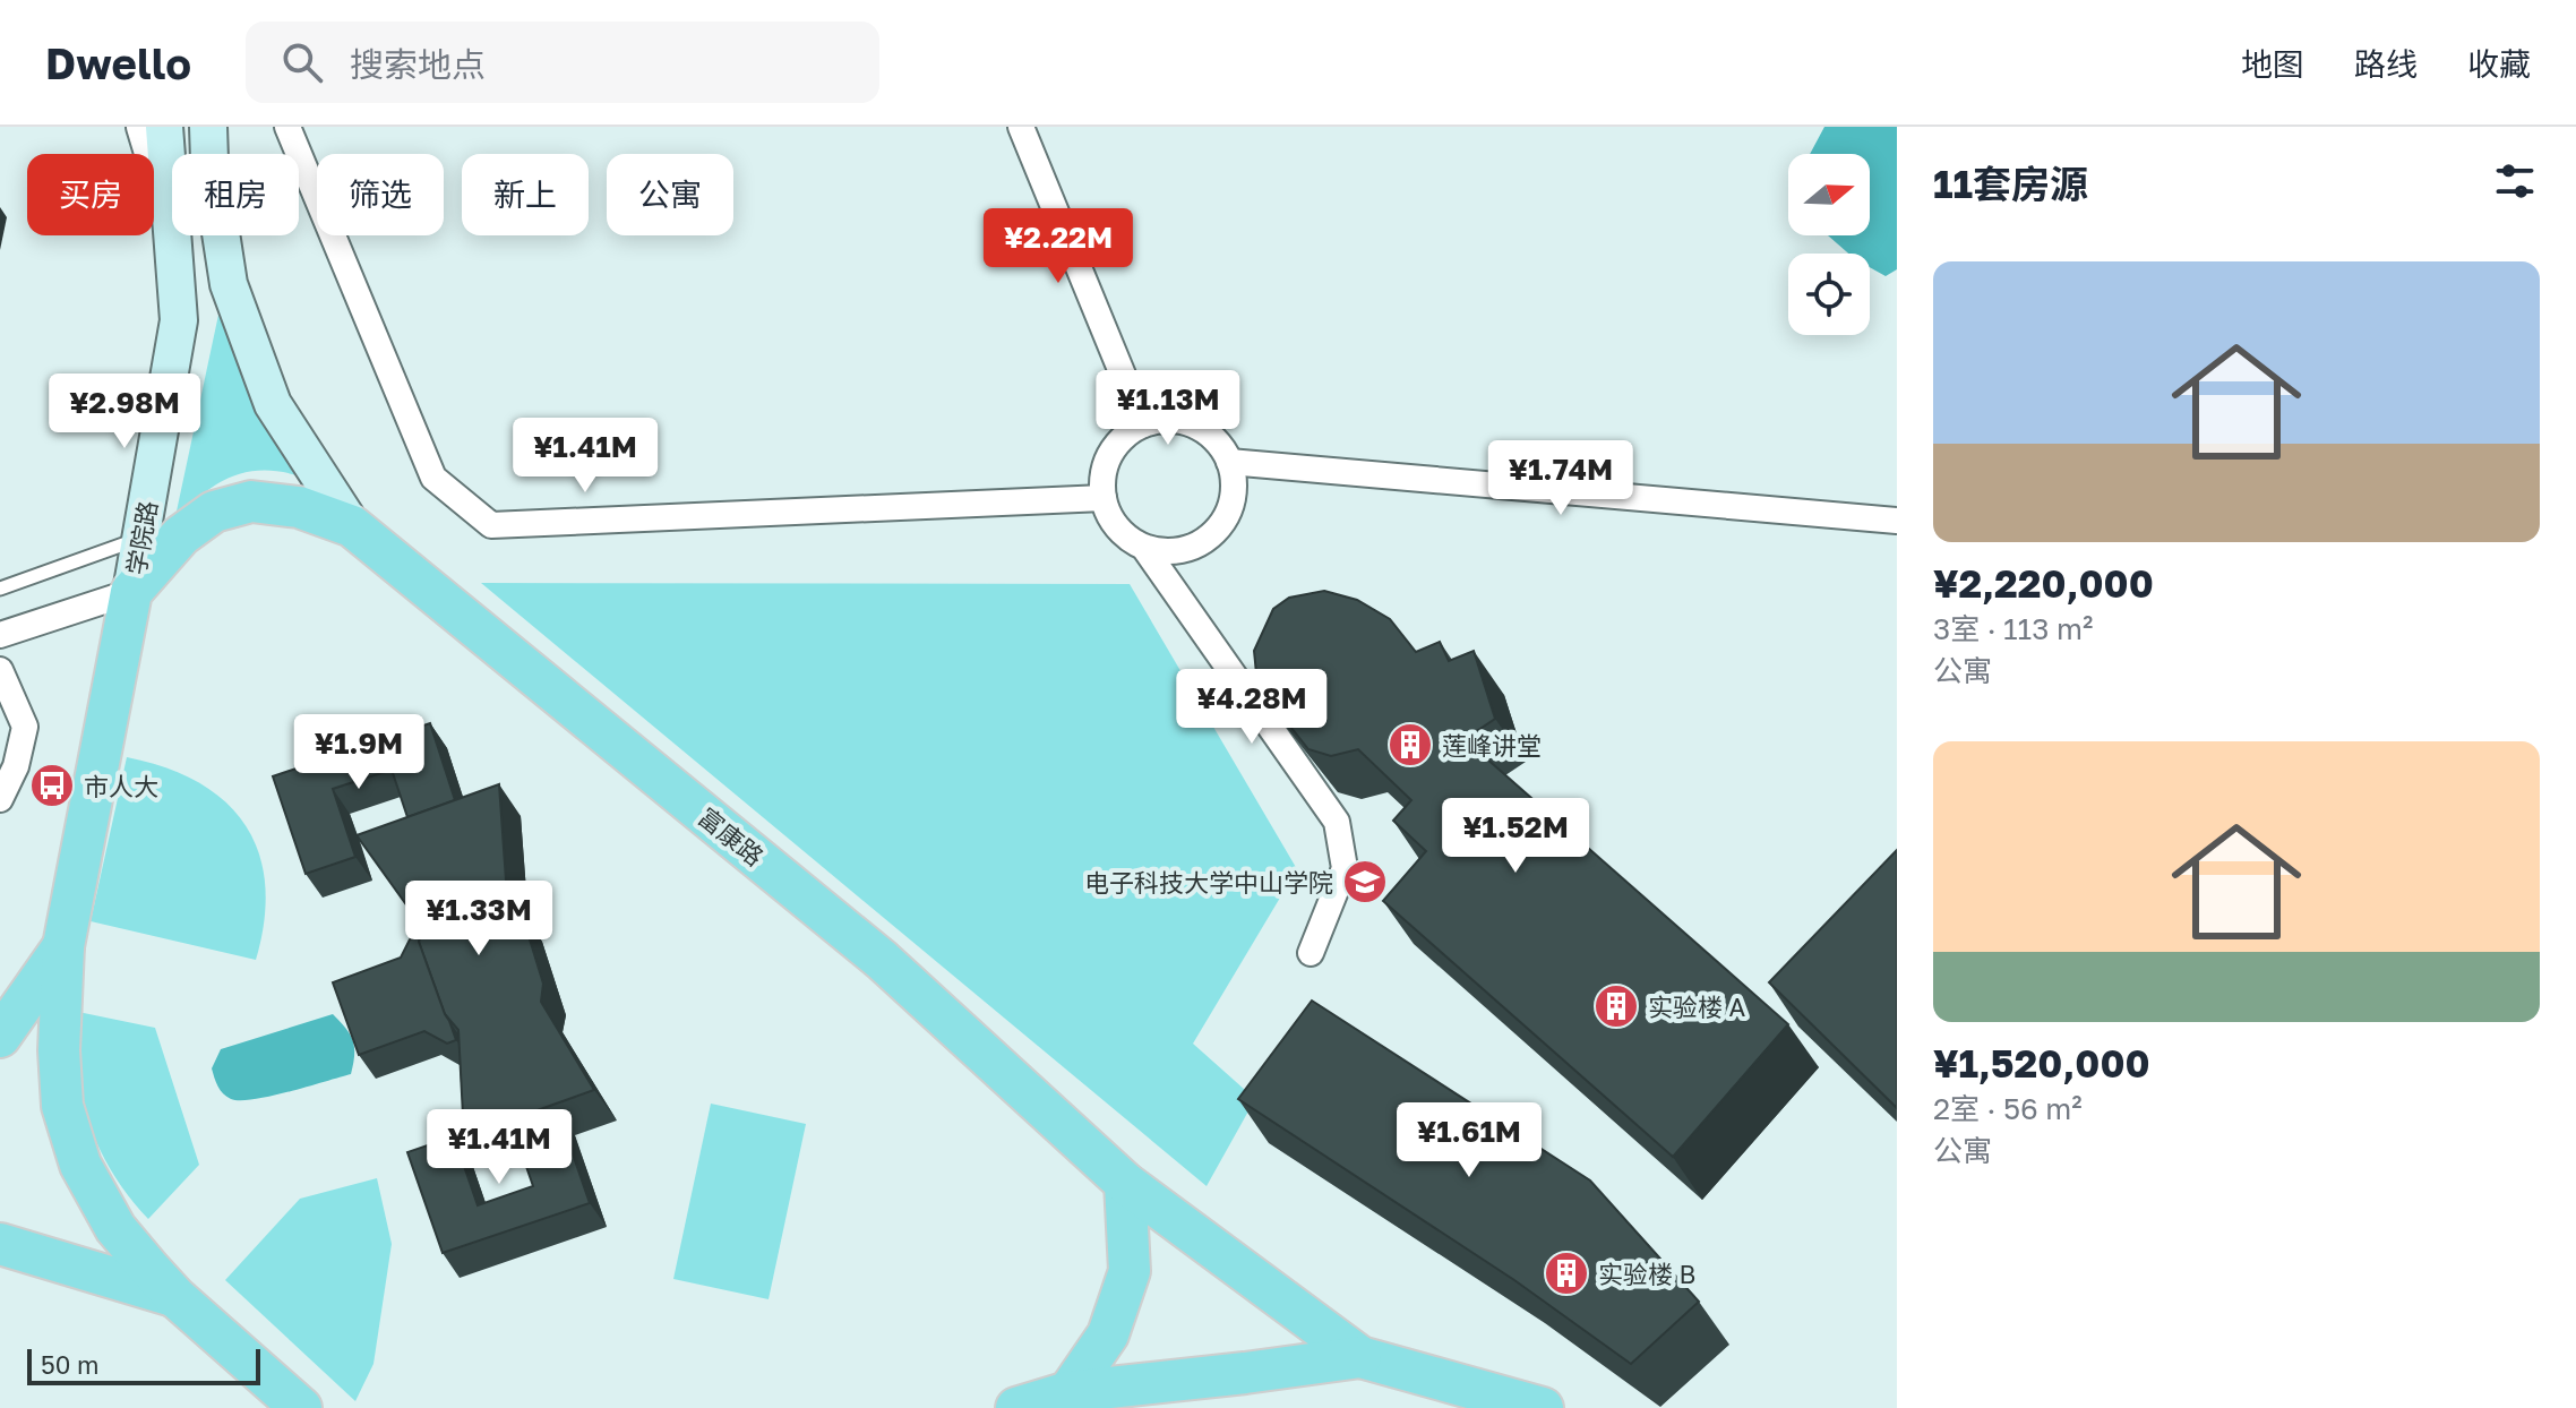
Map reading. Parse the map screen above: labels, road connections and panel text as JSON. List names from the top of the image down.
{
  "streets": {
    "main road": ["学院路", "富康路"]
  },
  "crossings": [
    ["学院路", "富康路"]
  ],
  "places": {
    "building": ["莲峰讲堂", "实验楼 A", "实验楼 B"],
    "bus stop": ["市人大"],
    "school or university": ["电子科技大学中山学院"]
  },
  "scale_bar": "50 m",
  "north": "right",
  "page": {
    "header": "Dwello",
    "search": "搜索地点",
    "nav": ["地图", "路线", "收藏"],
    "heading": "11套房源",
    "chip": [
      "买房",
      "租房",
      "筛选",
      "新上",
      "公寓"
    ],
    "price": [
      "¥2.22M",
      "¥1.13M",
      "¥2.98M",
      "¥1.41M",
      "¥1.74M",
      "¥4.28M",
      "¥1.9M",
      "¥1.52M",
      "¥1.33M",
      "¥1.61M",
      "¥1.41M"
    ],
    "list": [
      {
        "name": "¥2,220,000",
        "note": "3室 · 113 m² · 公寓"
      },
      {
        "name": "¥1,520,000",
        "note": "2室 · 56 m² · 公寓"
      }
    ],
    "scale": "50 m"
  }
}
